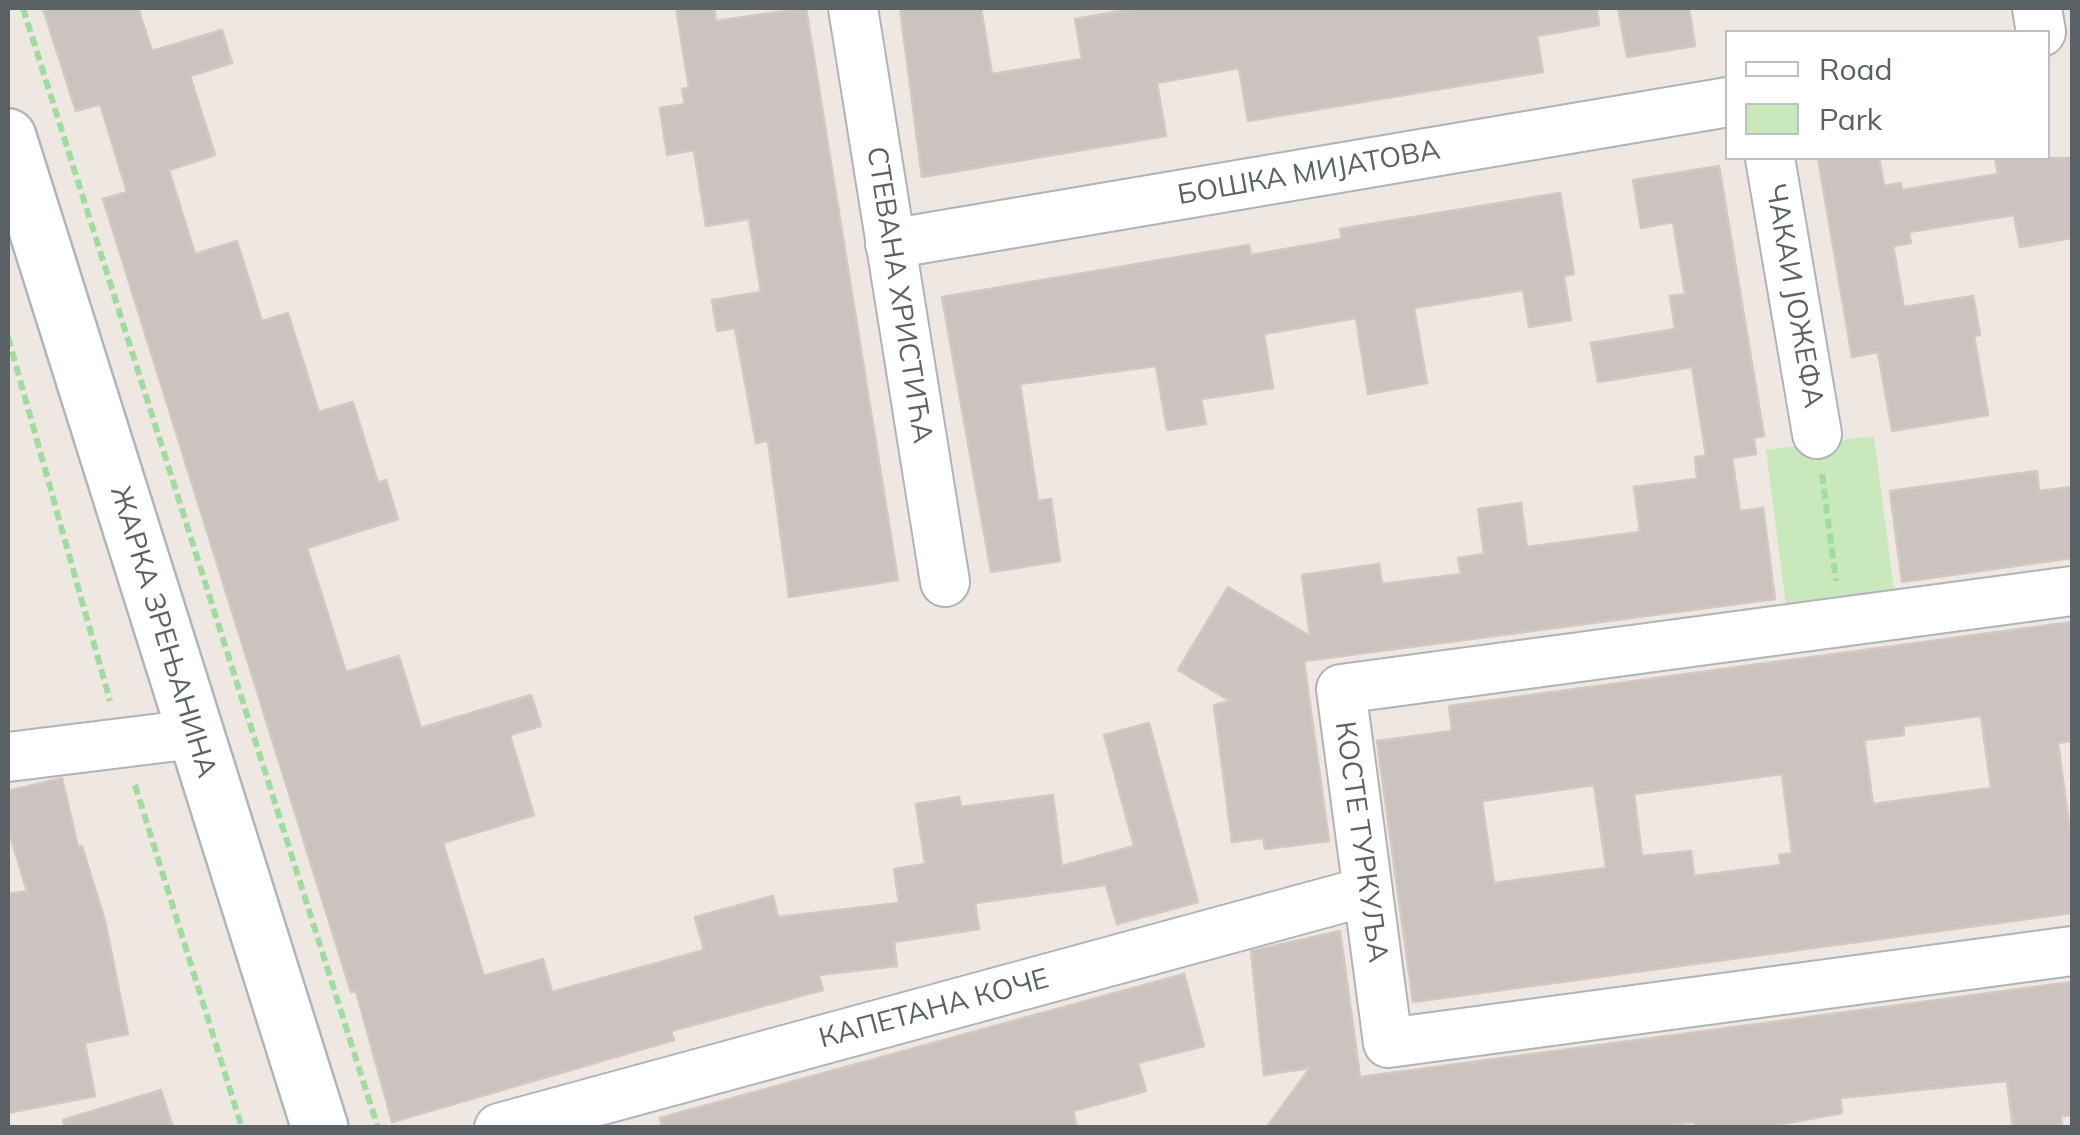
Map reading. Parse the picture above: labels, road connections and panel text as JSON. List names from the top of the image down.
{
  "streets": {
    "main road": ["ЖАРКА ЗРЕЊАНИНА"],
    "street": [
      "БОШКА МИЈАТОВА",
      "СТЕВАНА ХРИСТИЋА",
      "ЧАКАИ ЈОЖЕФА",
      "КОСТЕ ТУРКУЉА",
      "КАПЕТАНА КОЧЕ"
    ]
  },
  "crossings": [
    ["БОШКА МИЈАТОВА", "СТЕВАНА ХРИСТИЋА"],
    ["КОСТЕ ТУРКУЉА", "КАПЕТАНА КОЧЕ"]
  ],
  "legend": ["Road", "Park"]
}
